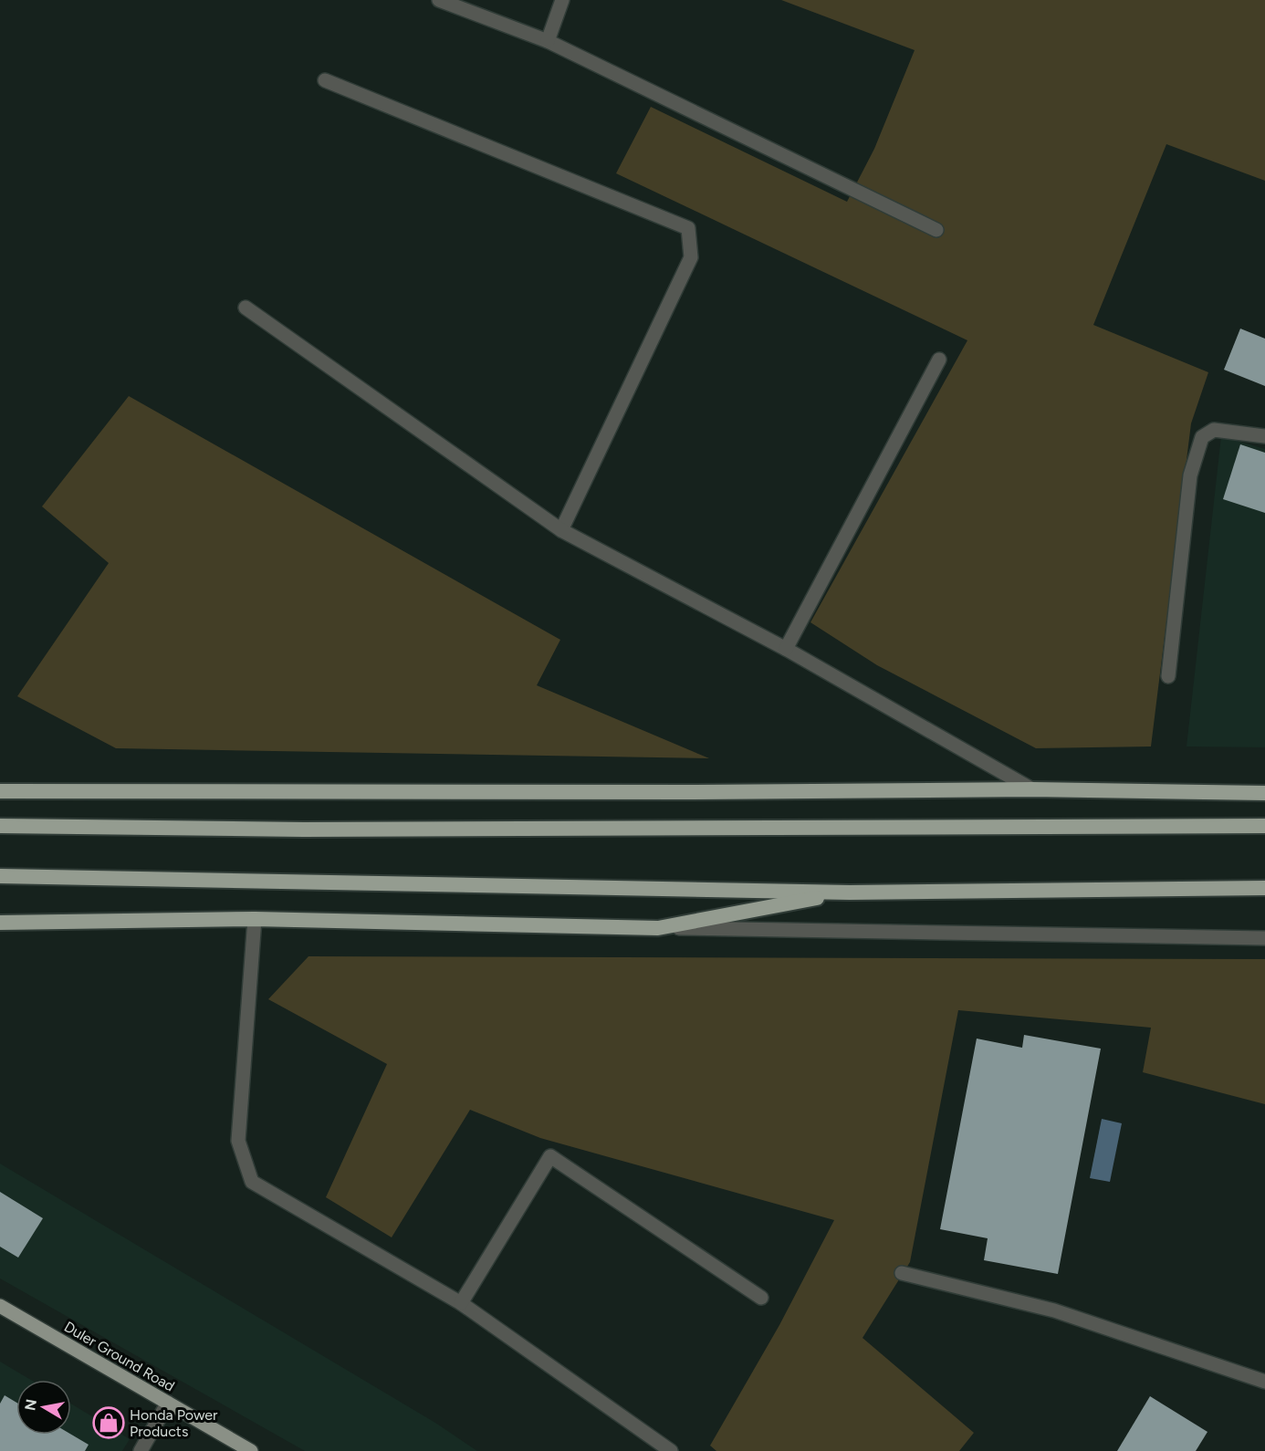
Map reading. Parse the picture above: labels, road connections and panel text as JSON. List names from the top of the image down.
{
  "streets": {
    "main road": ["Duler Ground Road"]
  },
  "places": {
    "shop": ["Honda Power Products"]
  },
  "north": "left"
}
